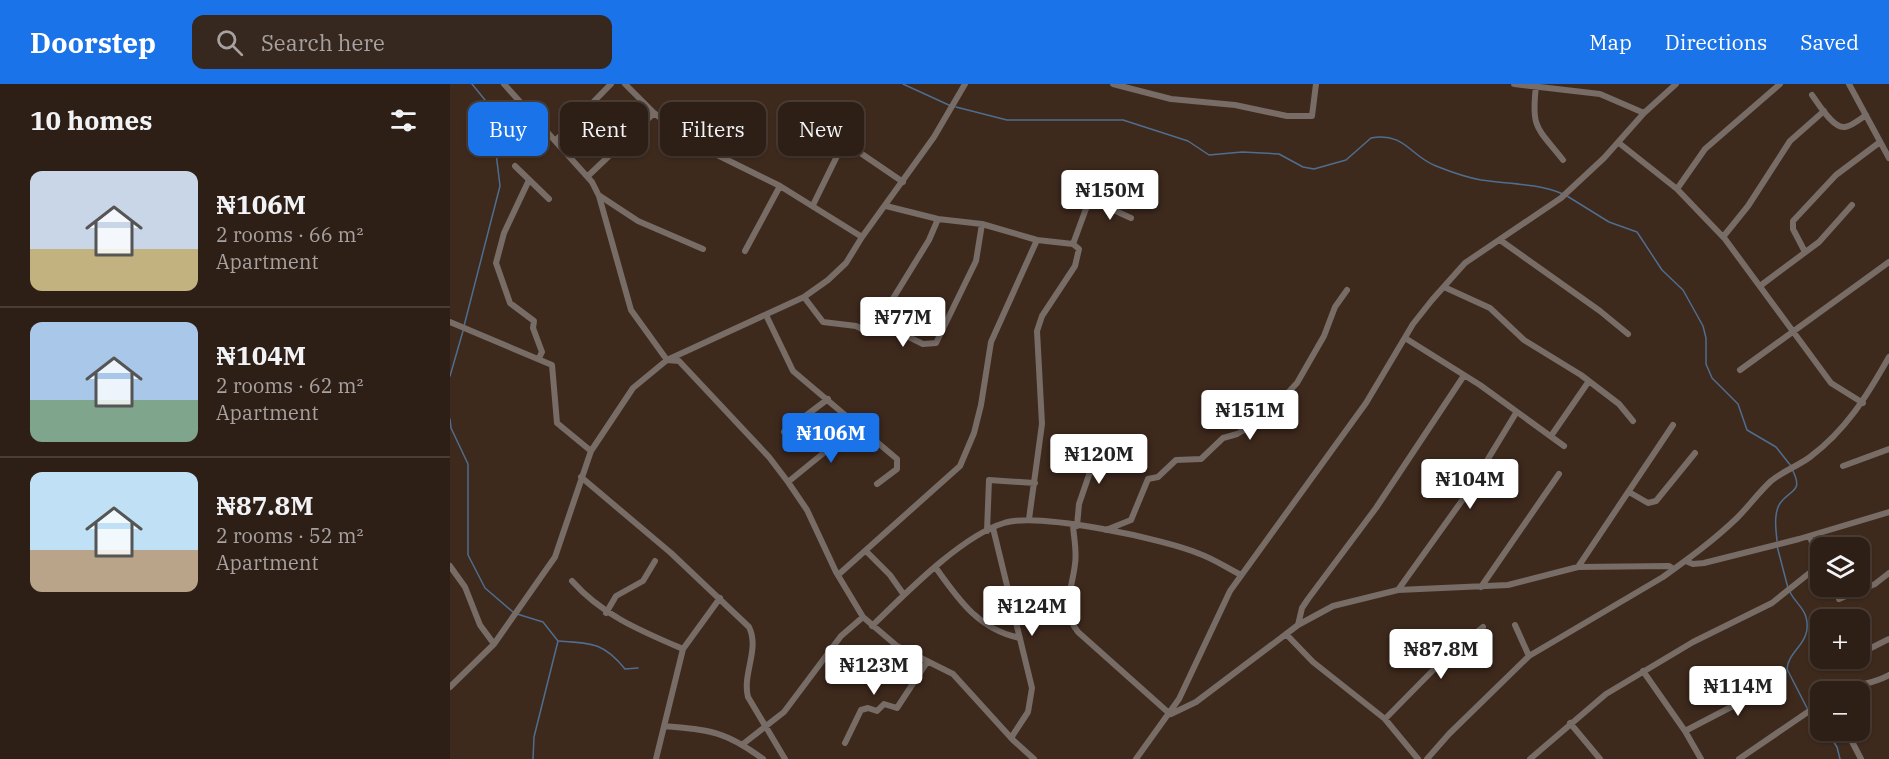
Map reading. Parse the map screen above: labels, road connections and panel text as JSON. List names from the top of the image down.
{
  "page": {
    "header": "Doorstep",
    "search": "Search here",
    "nav": ["Map", "Directions", "Saved"],
    "heading": "10 homes",
    "chip": [
      "Buy",
      "Rent",
      "Filters",
      "New"
    ],
    "list": [
      {
        "name": "₦106M",
        "note": "2 rooms · 66 m² · Apartment"
      },
      {
        "name": "₦104M",
        "note": "2 rooms · 62 m² · Apartment"
      },
      {
        "name": "₦87.8M",
        "note": "2 rooms · 52 m² · Apartment"
      }
    ],
    "price": [
      "₦150M",
      "₦77M",
      "₦151M",
      "₦106M",
      "₦120M",
      "₦104M",
      "₦124M",
      "₦87.8M",
      "₦123M",
      "₦114M"
    ],
    "map_buttons": ["+", "−"]
  }
}
